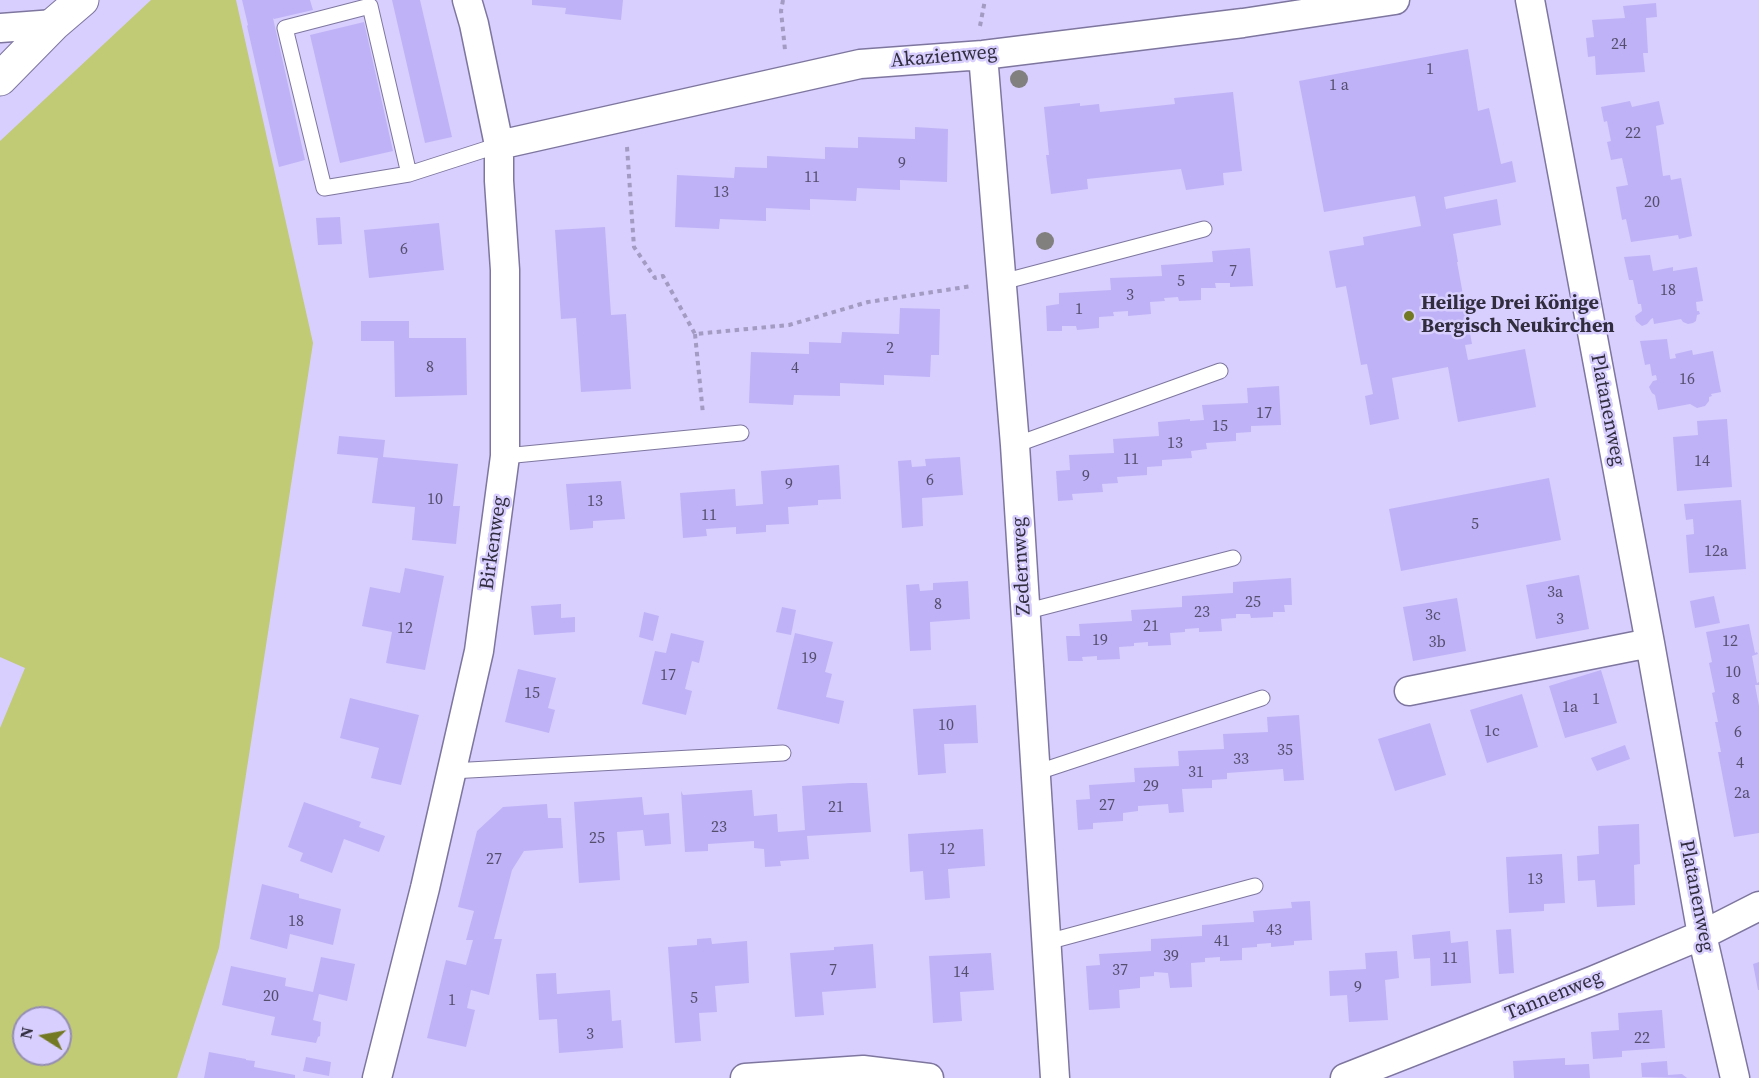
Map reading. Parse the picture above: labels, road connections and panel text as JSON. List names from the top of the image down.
{
  "streets": {
    "street": [
      "Akazienweg",
      "Platanenweg",
      "Birkenweg",
      "Zedernweg",
      "Tannenweg"
    ]
  },
  "crossings": [
    ["Akazienweg", "Birkenweg"],
    ["Akazienweg", "Zedernweg"],
    ["Platanenweg", "Tannenweg"]
  ],
  "places": ["Heilige Drei Könige Bergisch Neukirchen"],
  "house_numbers": [
    "24",
    "1",
    "1 a",
    "22",
    "9",
    "11",
    "13",
    "20",
    "6",
    "7",
    "5",
    "18",
    "3",
    "1",
    "2",
    "8",
    "4",
    "16",
    "17",
    "15",
    "13",
    "11",
    "14",
    "9",
    "6",
    "9",
    "10",
    "13",
    "11",
    "5",
    "12a",
    "3a",
    "25",
    "8",
    "23",
    "3c",
    "3",
    "21",
    "12",
    "19",
    "12",
    "3b",
    "19",
    "10",
    "17",
    "15",
    "1",
    "8",
    "1a",
    "10",
    "1c",
    "6",
    "35",
    "33",
    "4",
    "31",
    "29",
    "2a",
    "27",
    "21",
    "23",
    "25",
    "12",
    "27",
    "13",
    "18",
    "43",
    "41",
    "39",
    "11",
    "7",
    "37",
    "14",
    "9",
    "20",
    "5",
    "1",
    "3",
    "22"
  ],
  "north": "left"
}
